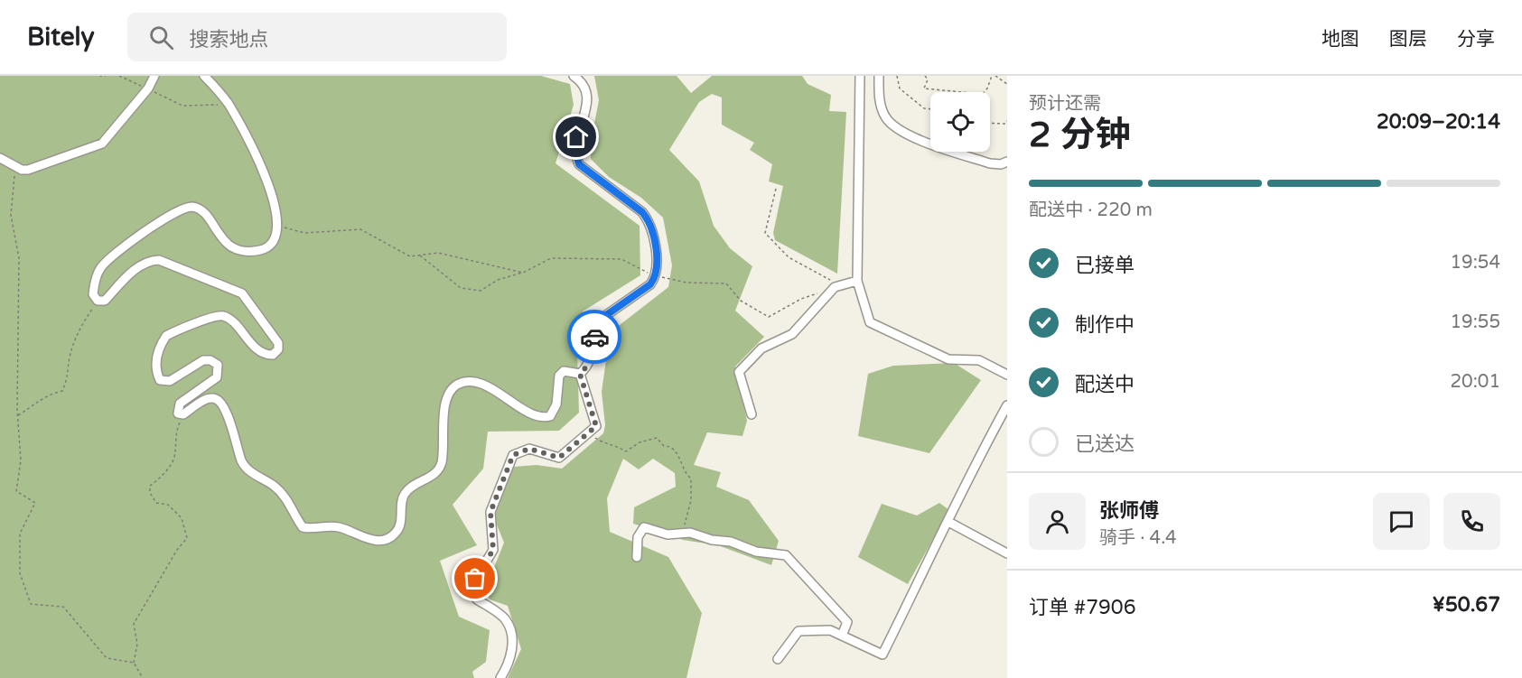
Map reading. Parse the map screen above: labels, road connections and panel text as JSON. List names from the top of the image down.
{
  "page": {
    "header": "Bitely",
    "search": "搜索地点",
    "nav": ["地图", "图层", "分享"],
    "heading": ["2 分钟", "预计还需", "20:09–20:14"],
    "panel": [
      "张师傅",
      "骑手 · 4.4",
      "订单 #7906",
      "¥50.67"
    ],
    "bar": "配送中 · 220 m",
    "list": [
      ["已接单", "19:54"],
      ["制作中", "19:55"],
      ["配送中", "20:01"],
      "已送达"
    ]
  }
}
